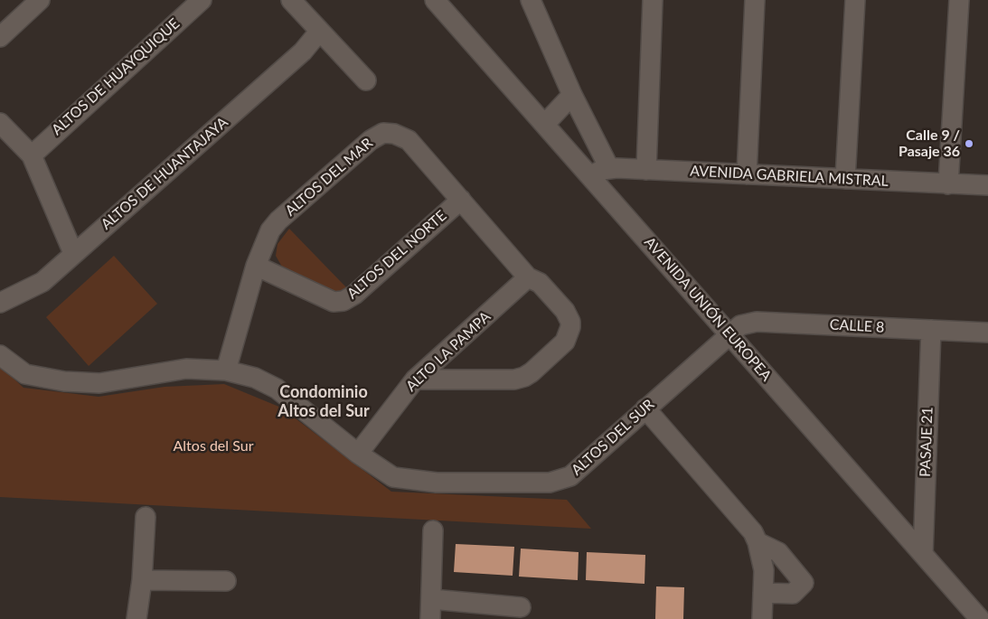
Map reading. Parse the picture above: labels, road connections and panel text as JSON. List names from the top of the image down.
{
  "streets": {
    "street": [
      "ALTOS DE HUAYQUIQUE",
      "ALTOS DE HUANTAJAYA",
      "AVENIDA GABRIELA MISTRAL",
      "ALTOS DEL MAR",
      "ALTOS DEL NORTE",
      "AVENIDA UNIÓN EUROPEA",
      "CALLE 8",
      "ALTO LA PAMPA",
      "ALTOS DEL SUR",
      "PASAJE 21"
    ]
  },
  "crossings": [
    ["AVENIDA GABRIELA MISTRAL", "AVENIDA UNIÓN EUROPEA"],
    ["ALTOS DEL MAR", "ALTOS DEL NORTE"],
    ["ALTOS DEL MAR", "ALTO LA PAMPA"],
    ["ALTOS DEL MAR", "ALTOS DEL SUR"],
    ["AVENIDA UNIÓN EUROPEA", "CALLE 8"],
    ["AVENIDA UNIÓN EUROPEA", "ALTOS DEL SUR"],
    ["AVENIDA UNIÓN EUROPEA", "PASAJE 21"],
    ["CALLE 8", "ALTOS DEL SUR"],
    ["CALLE 8", "PASAJE 21"],
    ["ALTO LA PAMPA", "ALTOS DEL SUR"]
  ],
  "districts": ["Condominio Altos del Sur"],
  "parks": ["Altos del Sur"],
  "places": ["Calle 9 / Pasaje 36"]
}
